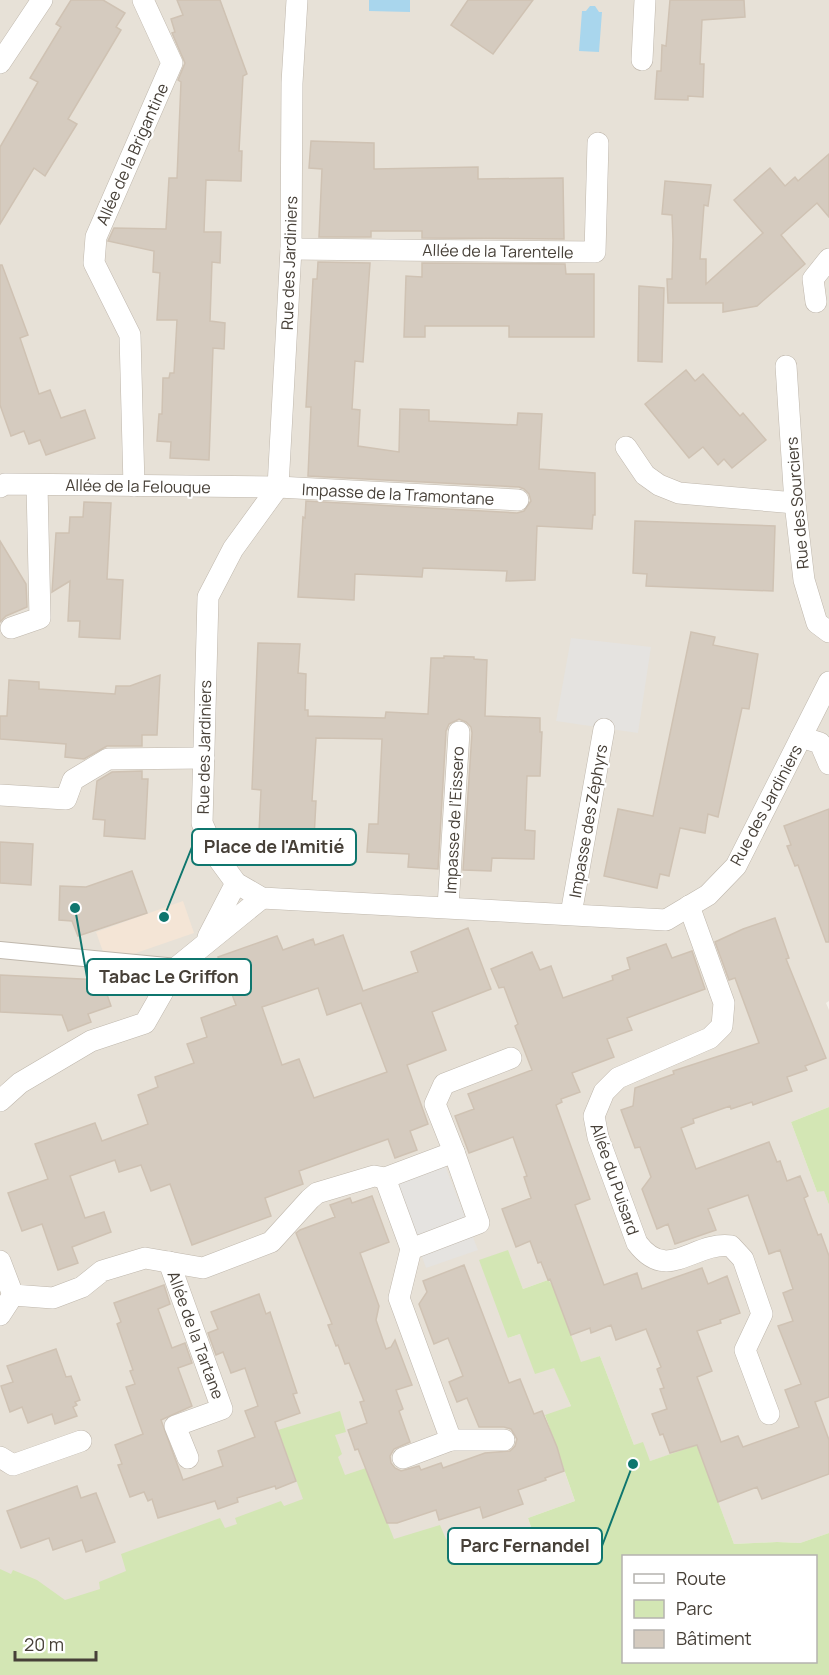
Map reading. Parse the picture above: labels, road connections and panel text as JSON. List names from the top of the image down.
{
  "streets": {
    "street": [
      "Allée de la Brigantine",
      "Allée de la Tarentelle",
      "Rue des Jardiniers",
      "Allée de la Felouque",
      "Impasse de la Tramontane",
      "Rue des Sourciers",
      "Impasse de l’Eissero",
      "Impasse des Zéphyrs",
      "Allée du Puisard",
      "Allée de la Tartane"
    ]
  },
  "crossings": [
    ["Allée de la Brigantine", "Allée de la Felouque"],
    ["Allée de la Tarentelle", "Rue des Jardiniers"],
    ["Rue des Jardiniers", "Allée de la Felouque"],
    ["Rue des Jardiniers", "Impasse de la Tramontane"],
    ["Rue des Jardiniers", "Impasse de l’Eissero"],
    ["Rue des Jardiniers", "Impasse des Zéphyrs"],
    ["Rue des Jardiniers", "Allée du Puisard"],
    ["Allée de la Felouque", "Impasse de la Tramontane"]
  ],
  "places": ["Tabac Le Griffon", "Place de l'Amitié", "Parc Fernandel"],
  "legend": ["Route", "Parc", "Bâtiment"],
  "scale_bar": "20 m"
}
